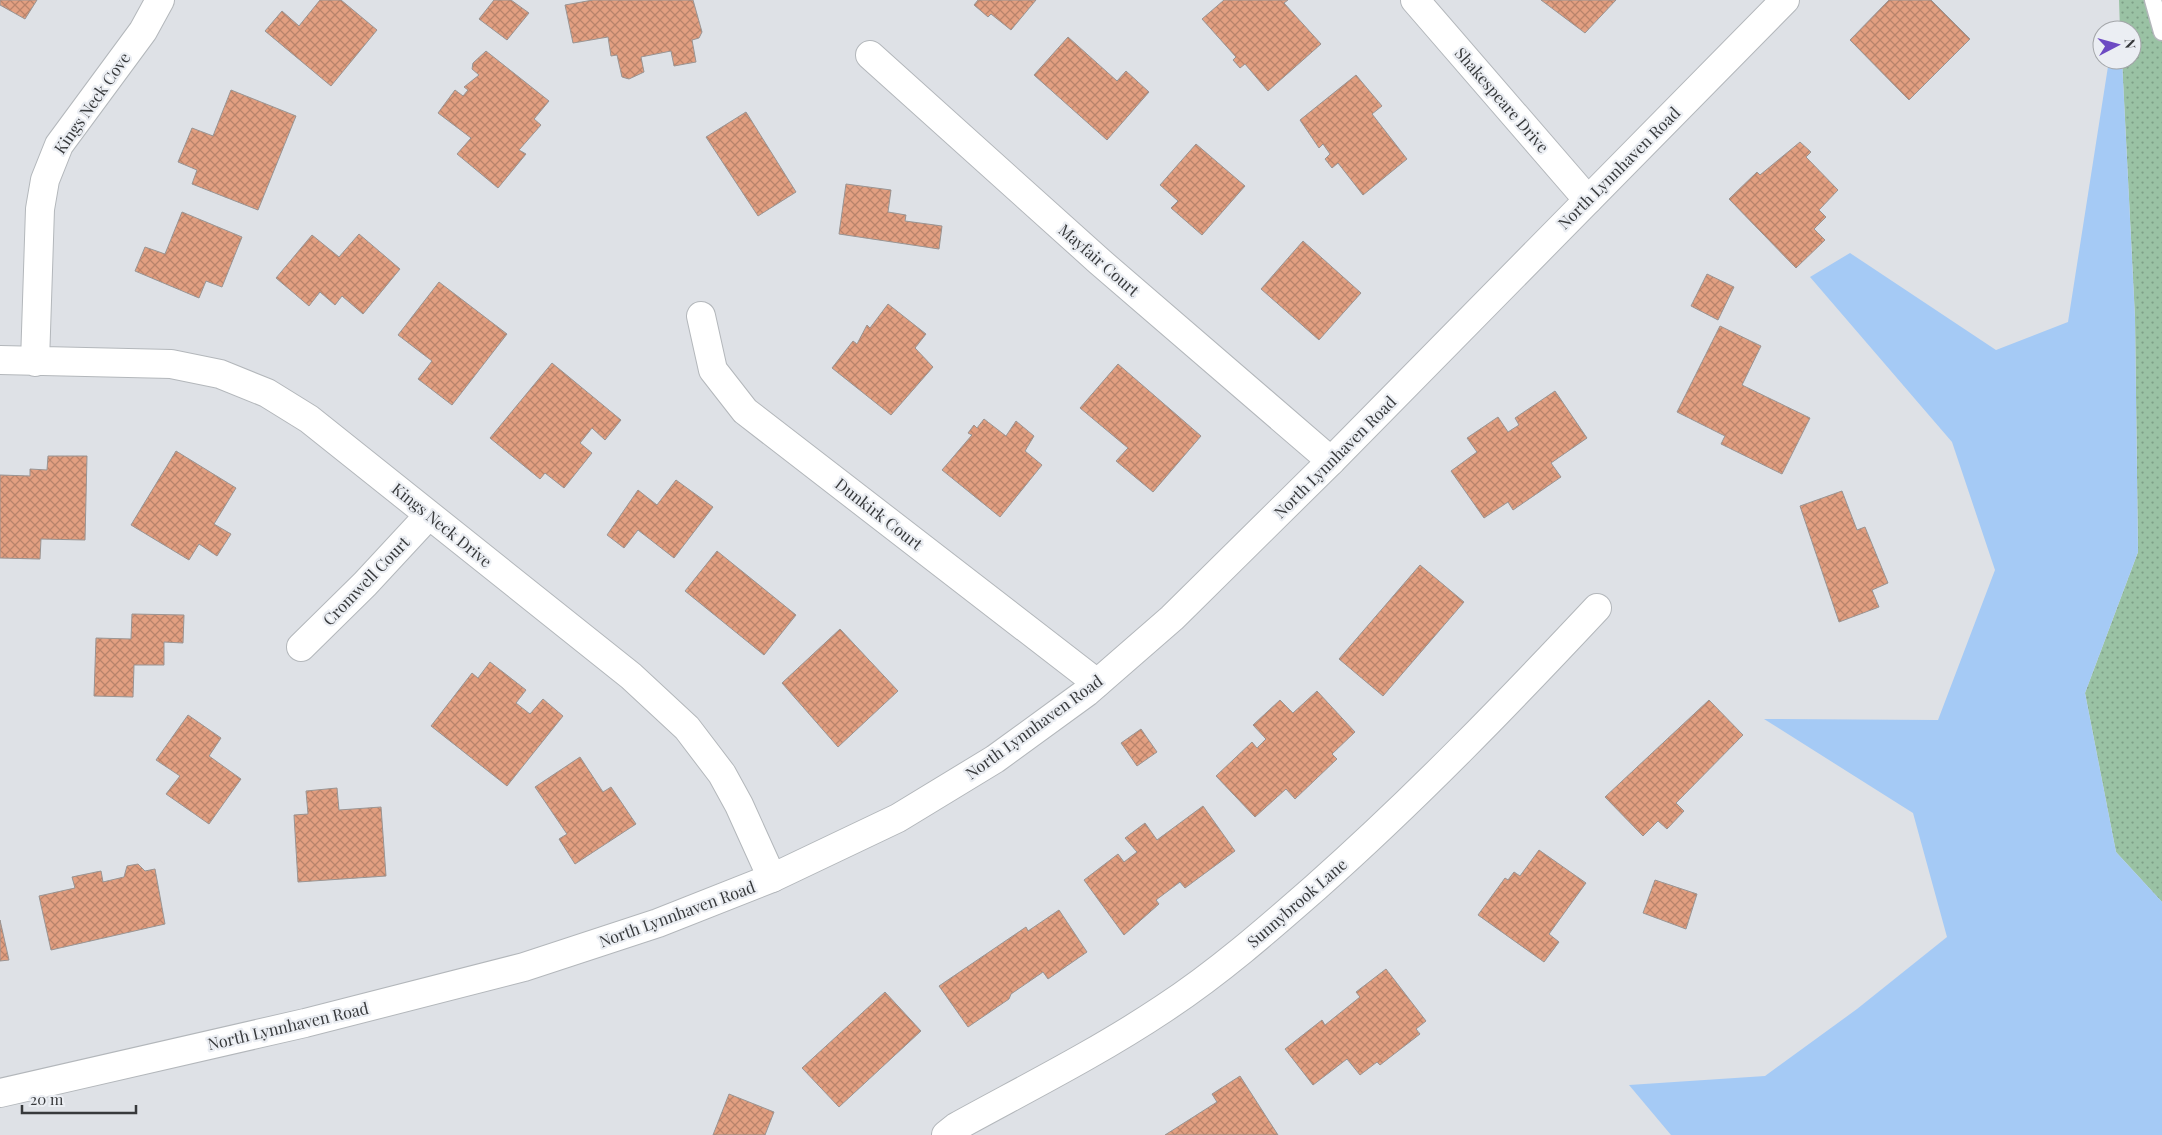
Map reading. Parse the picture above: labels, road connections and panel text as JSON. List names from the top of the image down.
{
  "streets": {
    "street": [
      "Shakespeare Drive",
      "Kings Neck Cove",
      "North Lynnhaven Road",
      "Mayfair Court",
      "Dunkirk Court",
      "Kings Neck Drive",
      "Cromwell Court",
      "Sunnybrook Lane"
    ]
  },
  "crossings": [
    ["Shakespeare Drive", "North Lynnhaven Road"],
    ["Kings Neck Cove", "Kings Neck Drive"],
    ["North Lynnhaven Road", "Mayfair Court"],
    ["North Lynnhaven Road", "Dunkirk Court"],
    ["North Lynnhaven Road", "Kings Neck Drive"],
    ["Kings Neck Drive", "Cromwell Court"]
  ],
  "scale_bar": "20 m",
  "north": "right"
}
